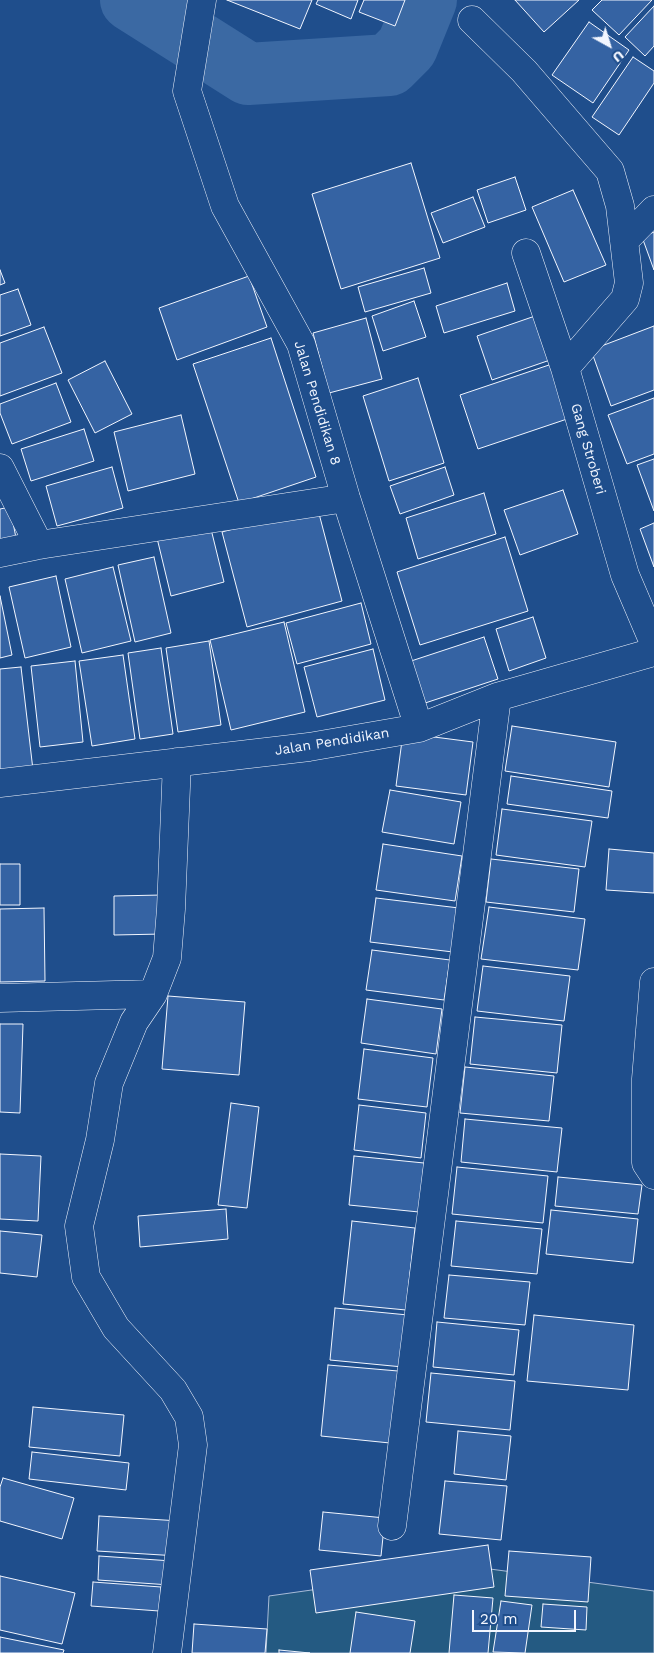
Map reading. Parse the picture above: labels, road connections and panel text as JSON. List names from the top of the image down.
{
  "streets": {
    "street": ["Jalan Pendidikan 8", "Gang Stroberi", "Jalan Pendidikan"]
  },
  "crossings": [
    ["Jalan Pendidikan 8", "Jalan Pendidikan"]
  ],
  "scale_bar": "20 m",
  "north": "bottom right"
}
